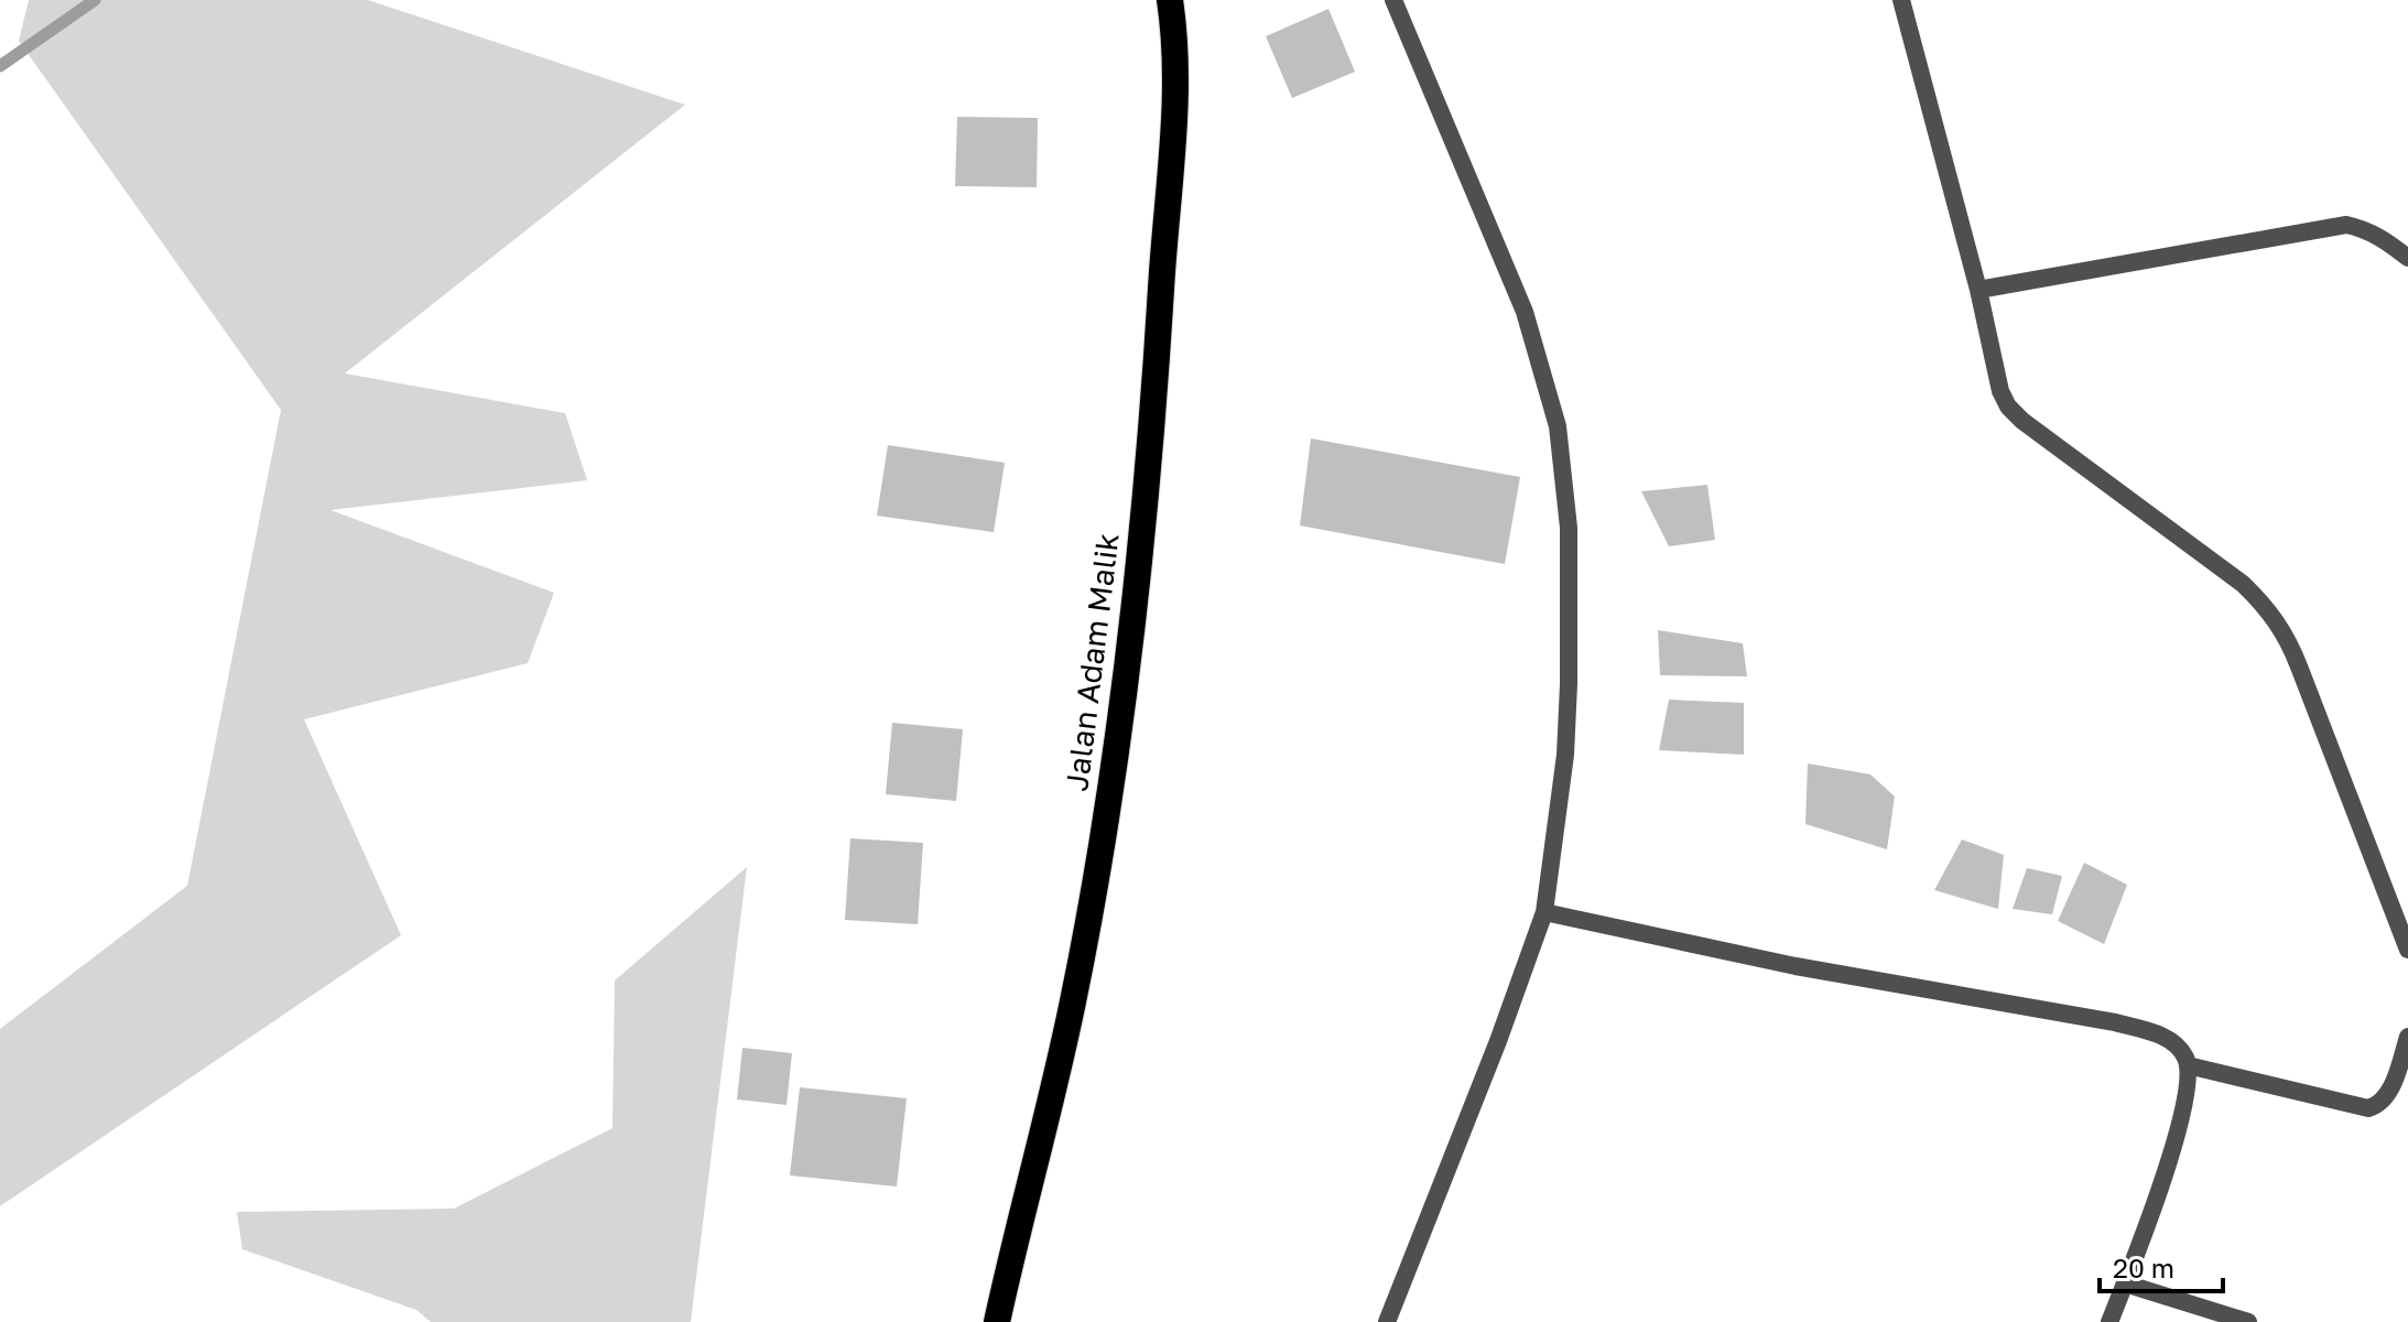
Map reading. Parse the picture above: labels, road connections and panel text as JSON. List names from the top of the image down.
{
  "streets": {
    "highway": ["Jalan Adam Malik"]
  },
  "scale_bar": "20 m"
}
